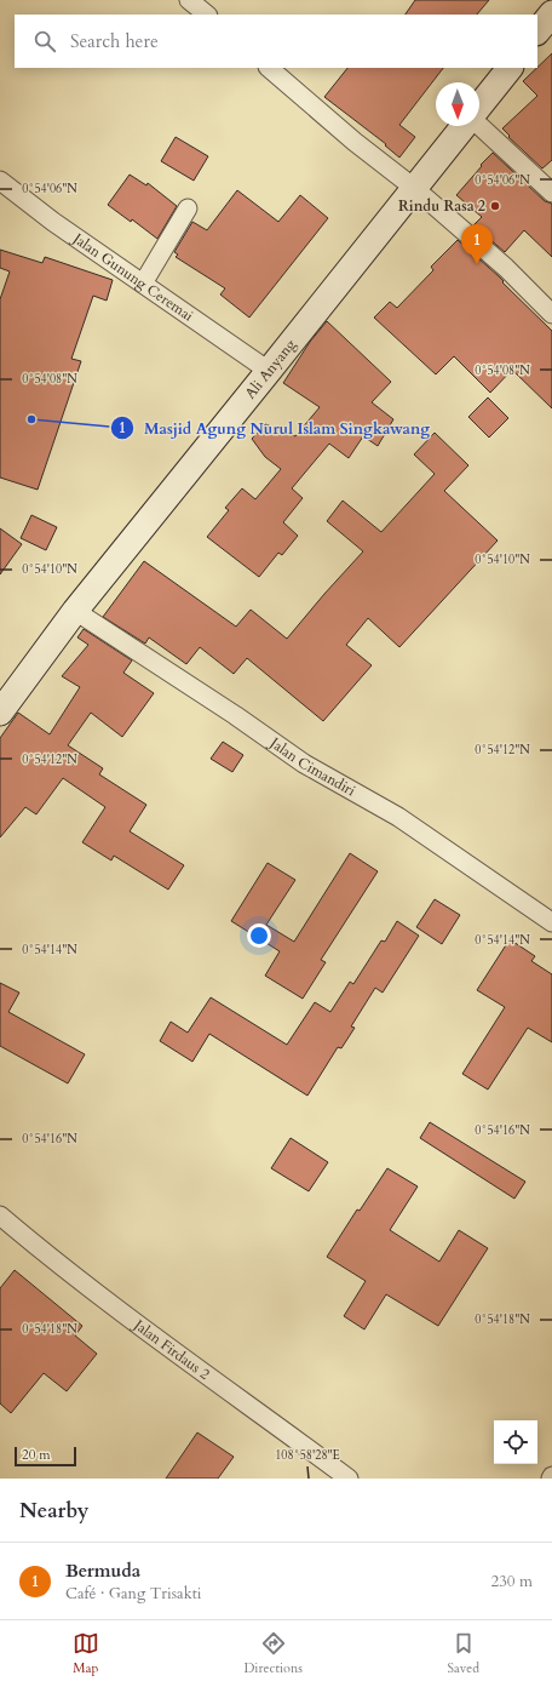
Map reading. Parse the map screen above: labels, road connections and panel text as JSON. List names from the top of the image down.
{
  "streets": {
    "street": [
      "Jalan Gunung Ceremai",
      "Ali Anyang",
      "Jalan Cimandiri",
      "Jalan Firdaus 2"
    ]
  },
  "crossings": [
    ["Jalan Gunung Ceremai", "Ali Anyang"],
    ["Ali Anyang", "Jalan Cimandiri"]
  ],
  "places": ["Rindu Rasa 2", "Masjid Agung Nurul Islam Singkawang"],
  "scale_bar": "20 m",
  "north": "bottom",
  "page": {
    "search": "Search here",
    "pins": "1",
    "scale": "20 m",
    "heading": "Nearby",
    "list": [
      {
        "mark": "1",
        "name": "Bermuda",
        "note": "Café · Gang Trisakti",
        "value": "230 m"
      }
    ],
    "nav": ["Map", "Directions", "Saved"]
  },
  "coordinates": [
    "0°54'06\"N",
    "0°54'08\"N",
    "0°54'10\"N",
    "0°54'12\"N",
    "0°54'14\"N",
    "0°54'16\"N",
    "0°54'18\"N",
    "108°58'28\"E"
  ]
}
